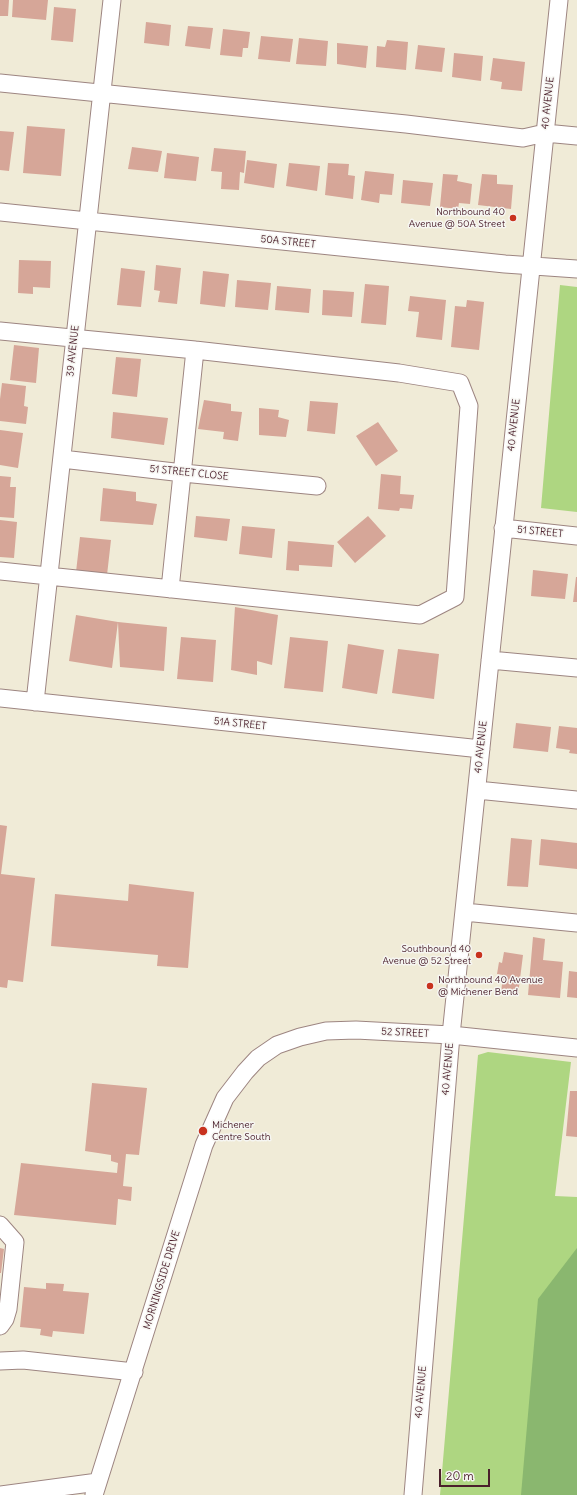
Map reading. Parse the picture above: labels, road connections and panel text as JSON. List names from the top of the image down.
{
  "streets": {
    "street": [
      "40 AVENUE",
      "50A STREET",
      "39 AVENUE",
      "51 STREET CLOSE",
      "51 STREET",
      "51A STREET",
      "52 STREET",
      "MORNINGSIDE DRIVE"
    ]
  },
  "crossings": [
    ["40 AVENUE", "50A STREET"],
    ["40 AVENUE", "51 STREET"],
    ["40 AVENUE", "51A STREET"],
    ["40 AVENUE", "52 STREET"],
    ["50A STREET", "39 AVENUE"],
    ["39 AVENUE", "51 STREET CLOSE"],
    ["39 AVENUE", "51A STREET"],
    ["52 STREET", "MORNINGSIDE DRIVE"]
  ],
  "places": [
    "Northbound 40 Avenue @ 50A Street",
    "Southbound 40 Avenue @ 52 Street",
    "Northbound 40 Avenue @ Michener Bend",
    "Michener Centre South"
  ],
  "scale_bar": "20 m"
}
